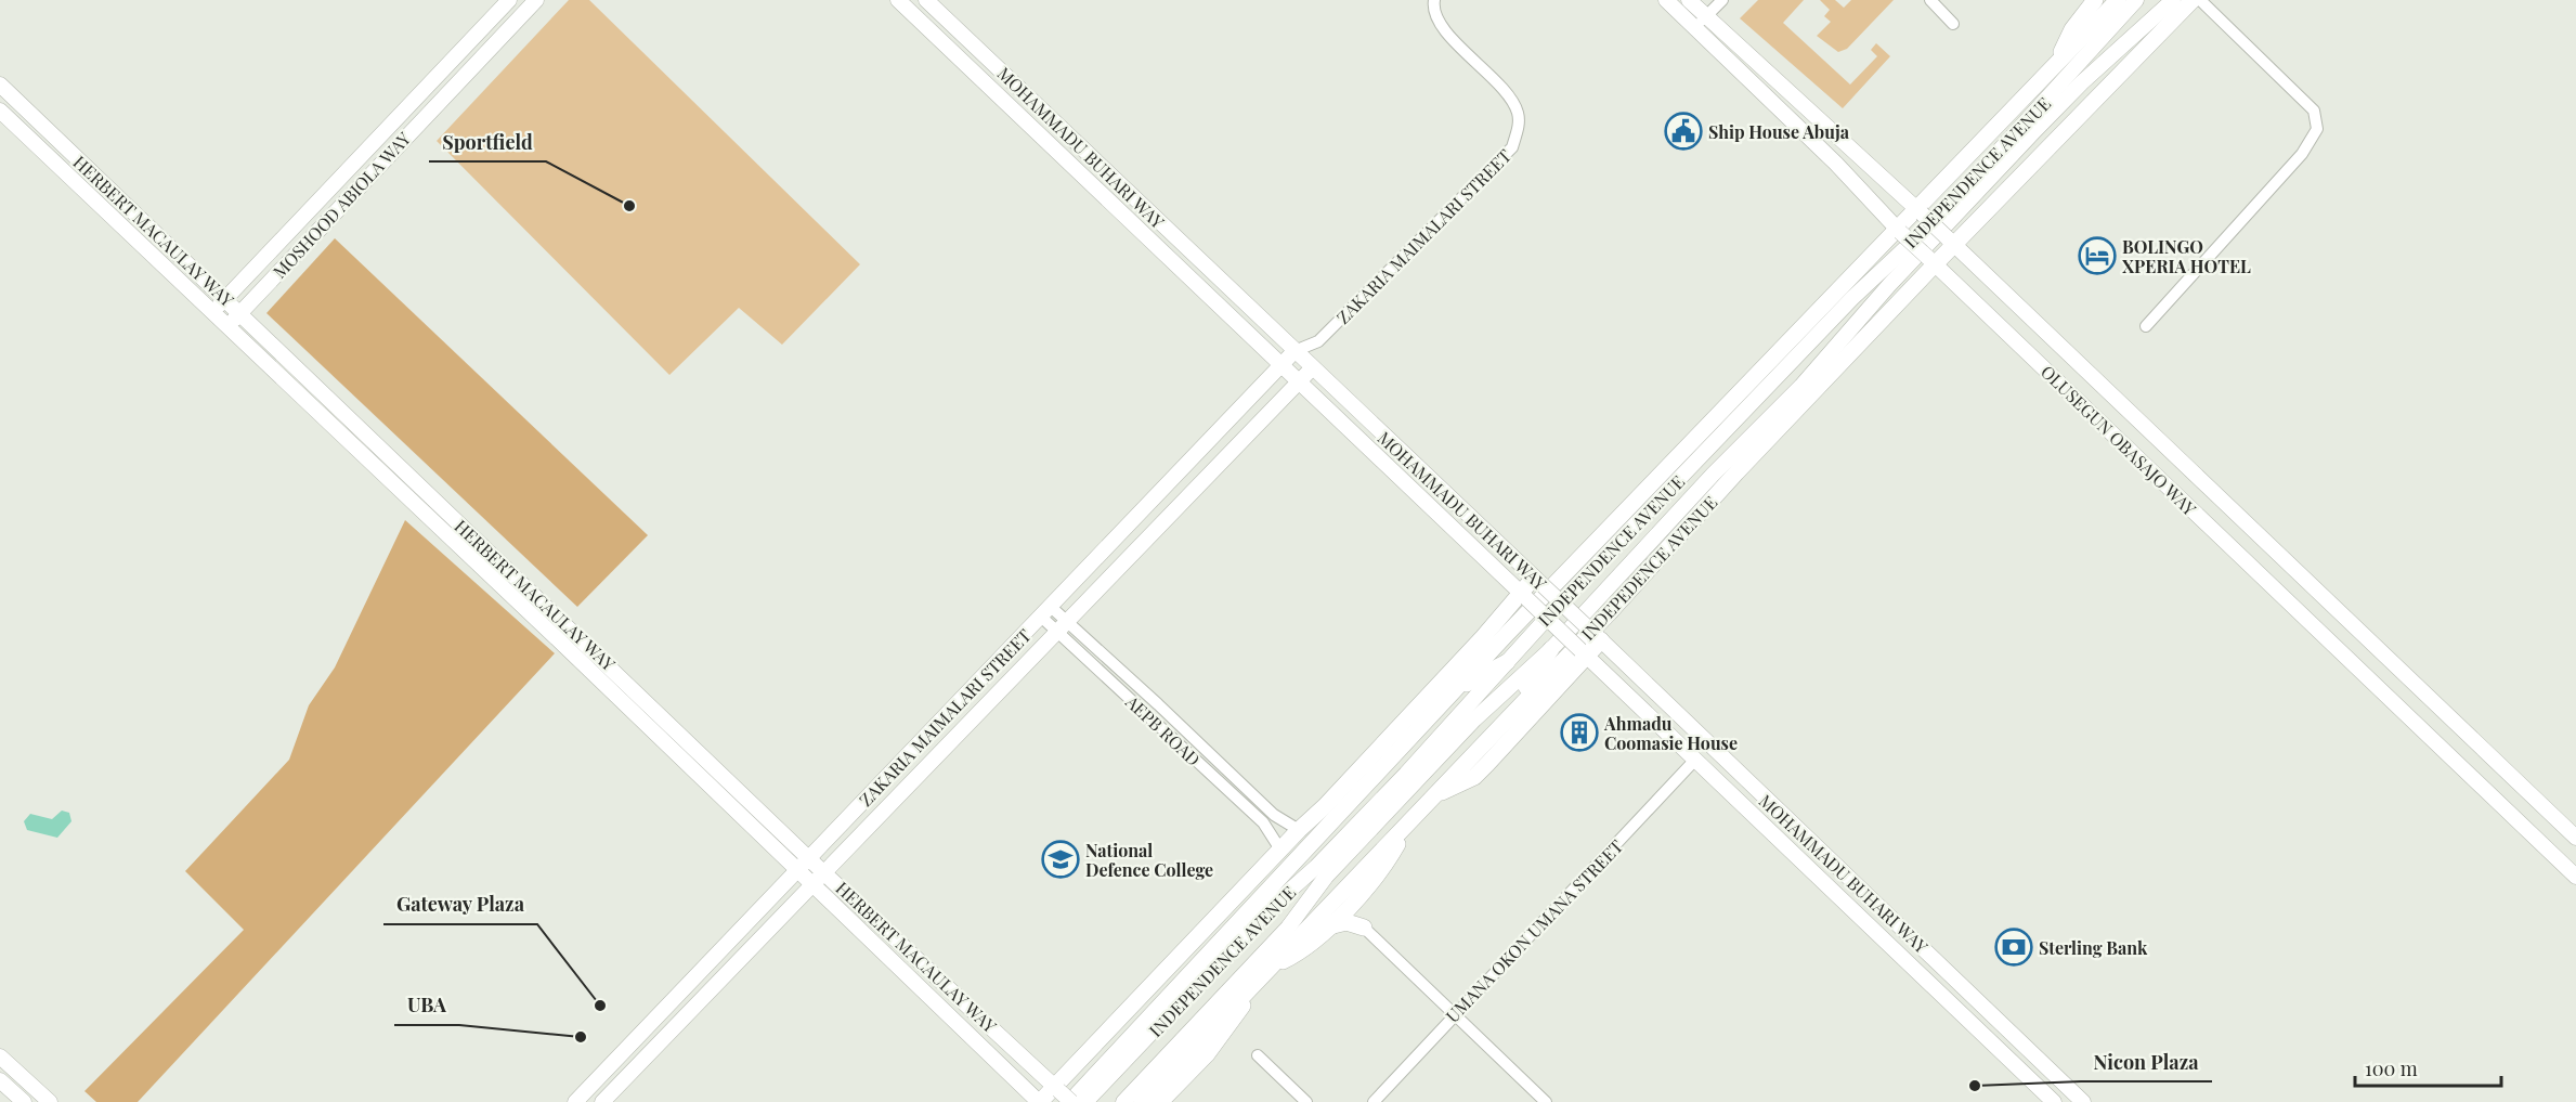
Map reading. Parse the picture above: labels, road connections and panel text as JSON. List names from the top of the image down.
{
  "streets": {
    "main road": [
      "MOHAMMADU BUHARI WAY",
      "INDEPENDENCE AVENUE",
      "MOSHOOD ABIOLA WAY",
      "HERBERT MACAULAY WAY",
      "ZAKARIA MAIMALARI STREET",
      "OLUSEGUN OBASAJO WAY",
      "INDEPEDENCE AVENUE"
    ],
    "street": ["AEPB ROAD", "UMANA OKON UMANA STREET"]
  },
  "crossings": [
    ["MOHAMMADU BUHARI WAY", "ZAKARIA MAIMALARI STREET"],
    ["MOHAMMADU BUHARI WAY", "UMANA OKON UMANA STREET"],
    ["INDEPENDENCE AVENUE", "HERBERT MACAULAY WAY"],
    ["INDEPENDENCE AVENUE", "OLUSEGUN OBASAJO WAY"],
    ["INDEPENDENCE AVENUE", "INDEPEDENCE AVENUE"],
    ["MOSHOOD ABIOLA WAY", "HERBERT MACAULAY WAY"],
    ["HERBERT MACAULAY WAY", "ZAKARIA MAIMALARI STREET"],
    ["ZAKARIA MAIMALARI STREET", "AEPB ROAD"]
  ],
  "places": {
    "public building": ["Ship House Abuja"],
    "other": [
      "Sportfield",
      "Gateway Plaza",
      "UBA",
      "Nicon Plaza"
    ],
    "hotel": ["BOLINGO XPERIA HOTEL"],
    "building": ["Ahmadu Coomasie House"],
    "school or university": ["National Defence College"],
    "bank": ["Sterling Bank"]
  },
  "scale_bar": "100 m"
}
